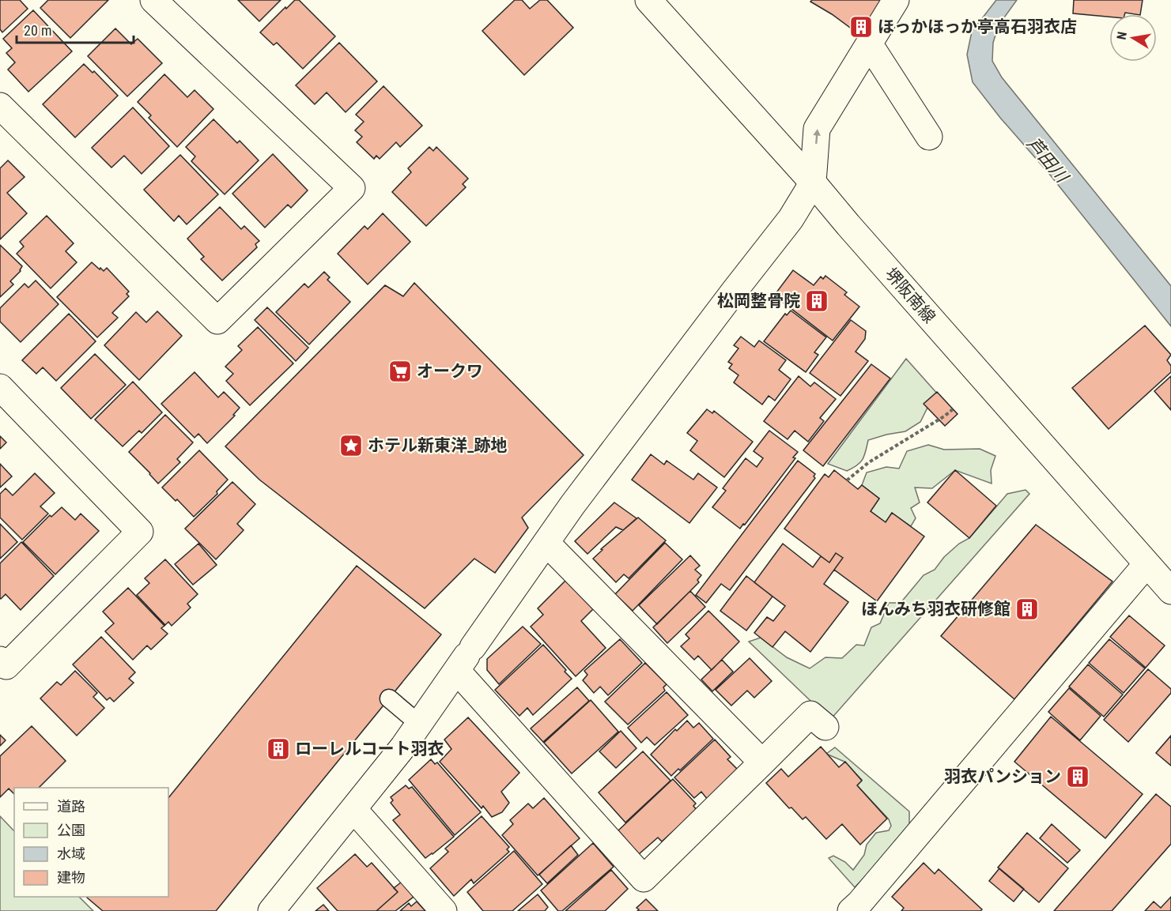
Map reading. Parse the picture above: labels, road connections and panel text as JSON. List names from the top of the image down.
{
  "streets": {
    "street": ["堺阪南線"]
  },
  "water": ["芦田川"],
  "places": {
    "building": [
      "ほっかほっか亭高石羽衣店",
      "松岡整骨院",
      "ほんみち羽衣研修館",
      "ローレルコート羽衣",
      "羽衣パンション"
    ],
    "supermarket": ["オークワ"],
    "place": ["ホテル新東洋_跡地"]
  },
  "legend": [
    "道路",
    "公園",
    "水域",
    "建物"
  ],
  "scale_bar": "20 m",
  "north": "left"
}
